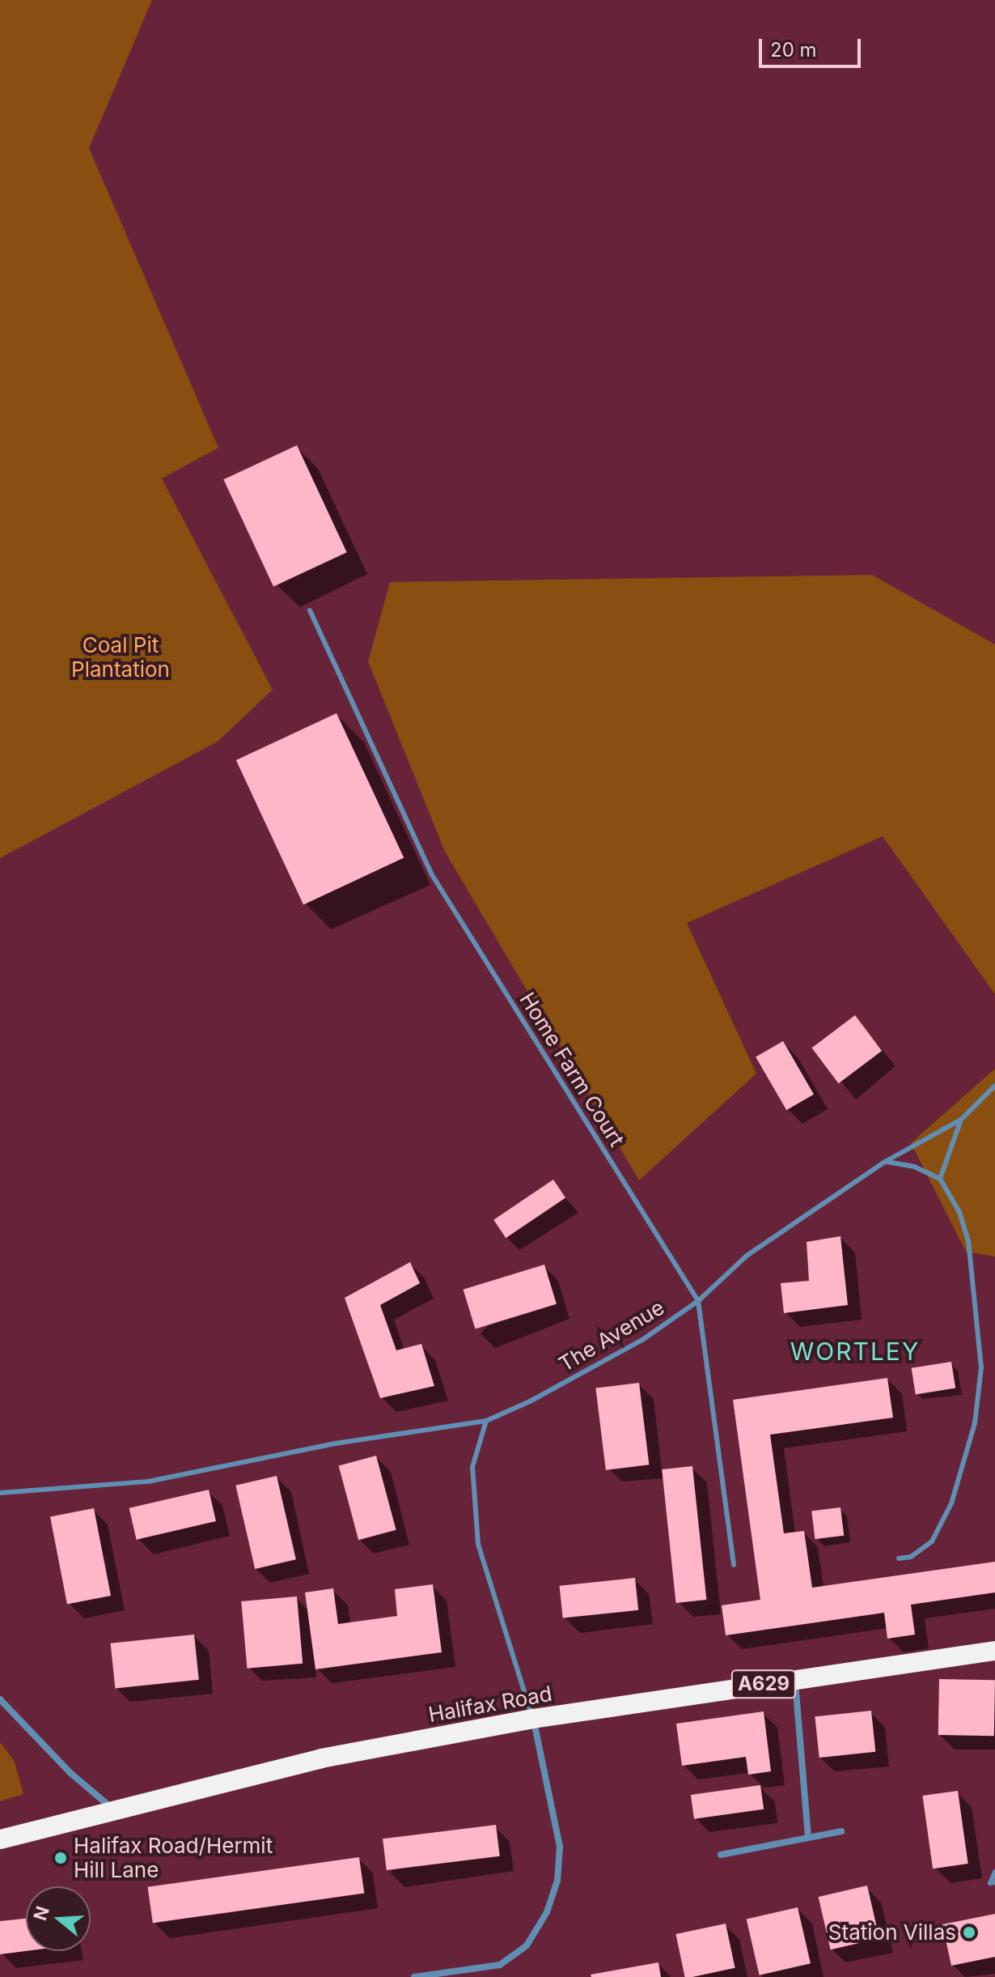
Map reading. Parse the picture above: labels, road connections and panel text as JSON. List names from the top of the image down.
{
  "streets": {
    "highway": ["A629", "Halifax Road"],
    "lane": ["Home Farm Court", "The Avenue"]
  },
  "crossings": [
    ["Home Farm Court", "The Avenue"]
  ],
  "districts": ["WORTLEY"],
  "parks": ["Coal Pit Plantation"],
  "places": ["Halifax Road/Hermit Hill Lane", "Station Villas"],
  "scale_bar": "20 m",
  "north": "left"
}
